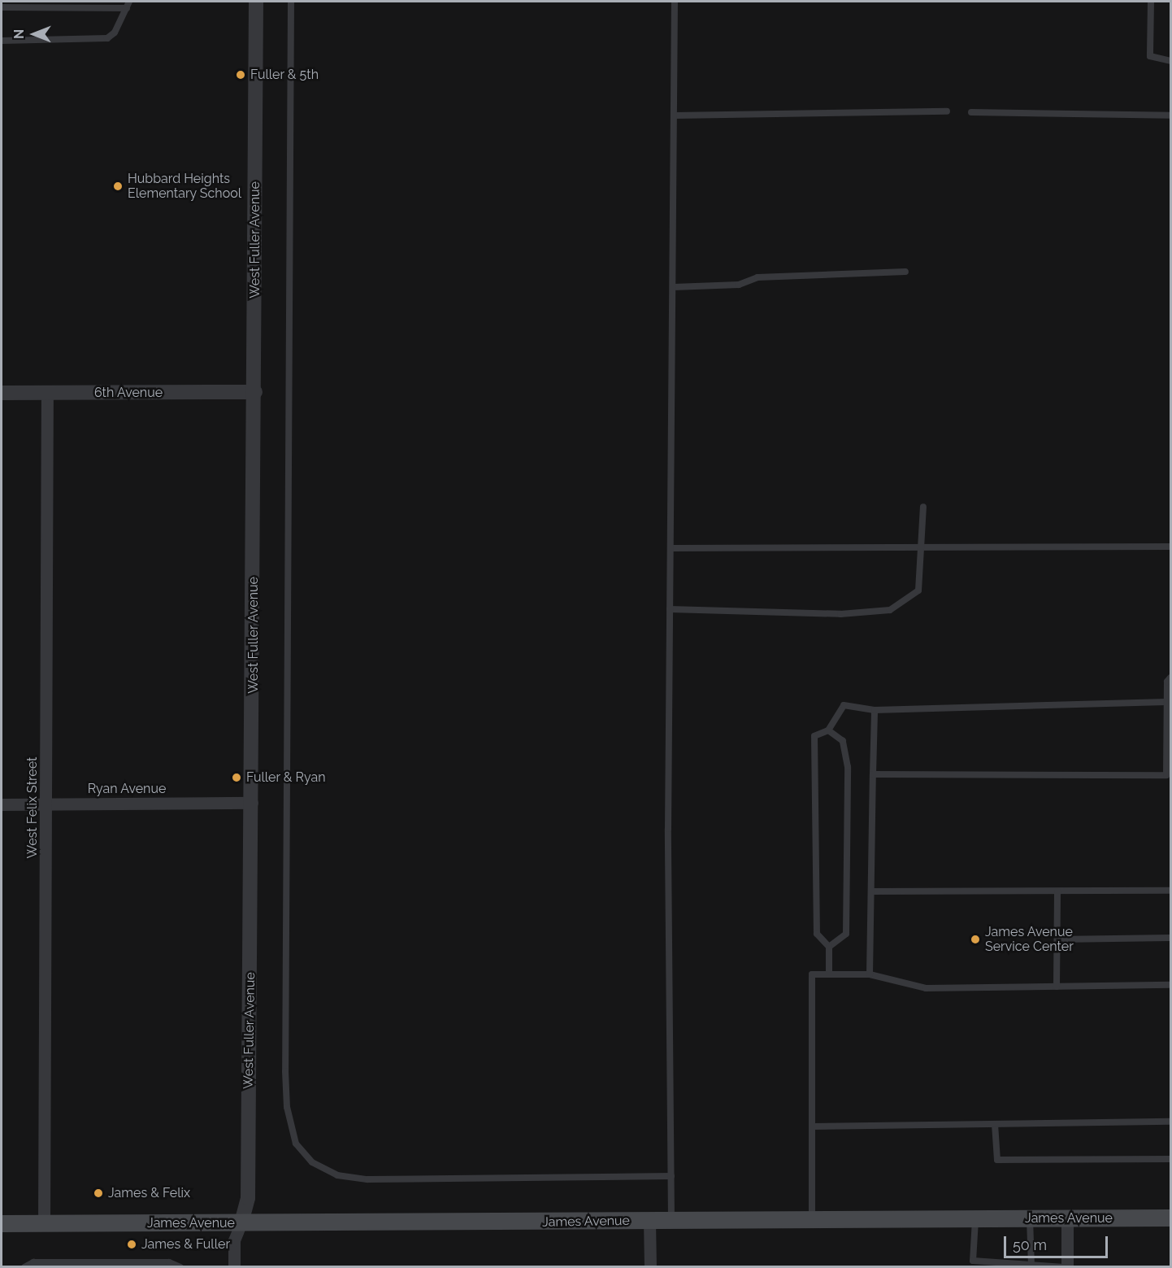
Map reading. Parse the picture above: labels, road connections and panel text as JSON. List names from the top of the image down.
{
  "streets": {
    "main road": ["James Avenue"],
    "street": [
      "West Fuller Avenue",
      "6th Avenue",
      "Ryan Avenue",
      "West Felix Street"
    ]
  },
  "crossings": [
    ["West Fuller Avenue", "6th Avenue"],
    ["West Fuller Avenue", "Ryan Avenue"],
    ["West Fuller Avenue", "James Avenue"],
    ["6th Avenue", "West Felix Street"],
    ["Ryan Avenue", "West Felix Street"],
    ["West Felix Street", "James Avenue"]
  ],
  "places": [
    "Fuller & 5th",
    "Hubbard Heights Elementary School",
    "Fuller & Ryan",
    "James Avenue Service Center",
    "James & Felix",
    "James & Fuller"
  ],
  "scale_bar": "50 m",
  "north": "left"
}
